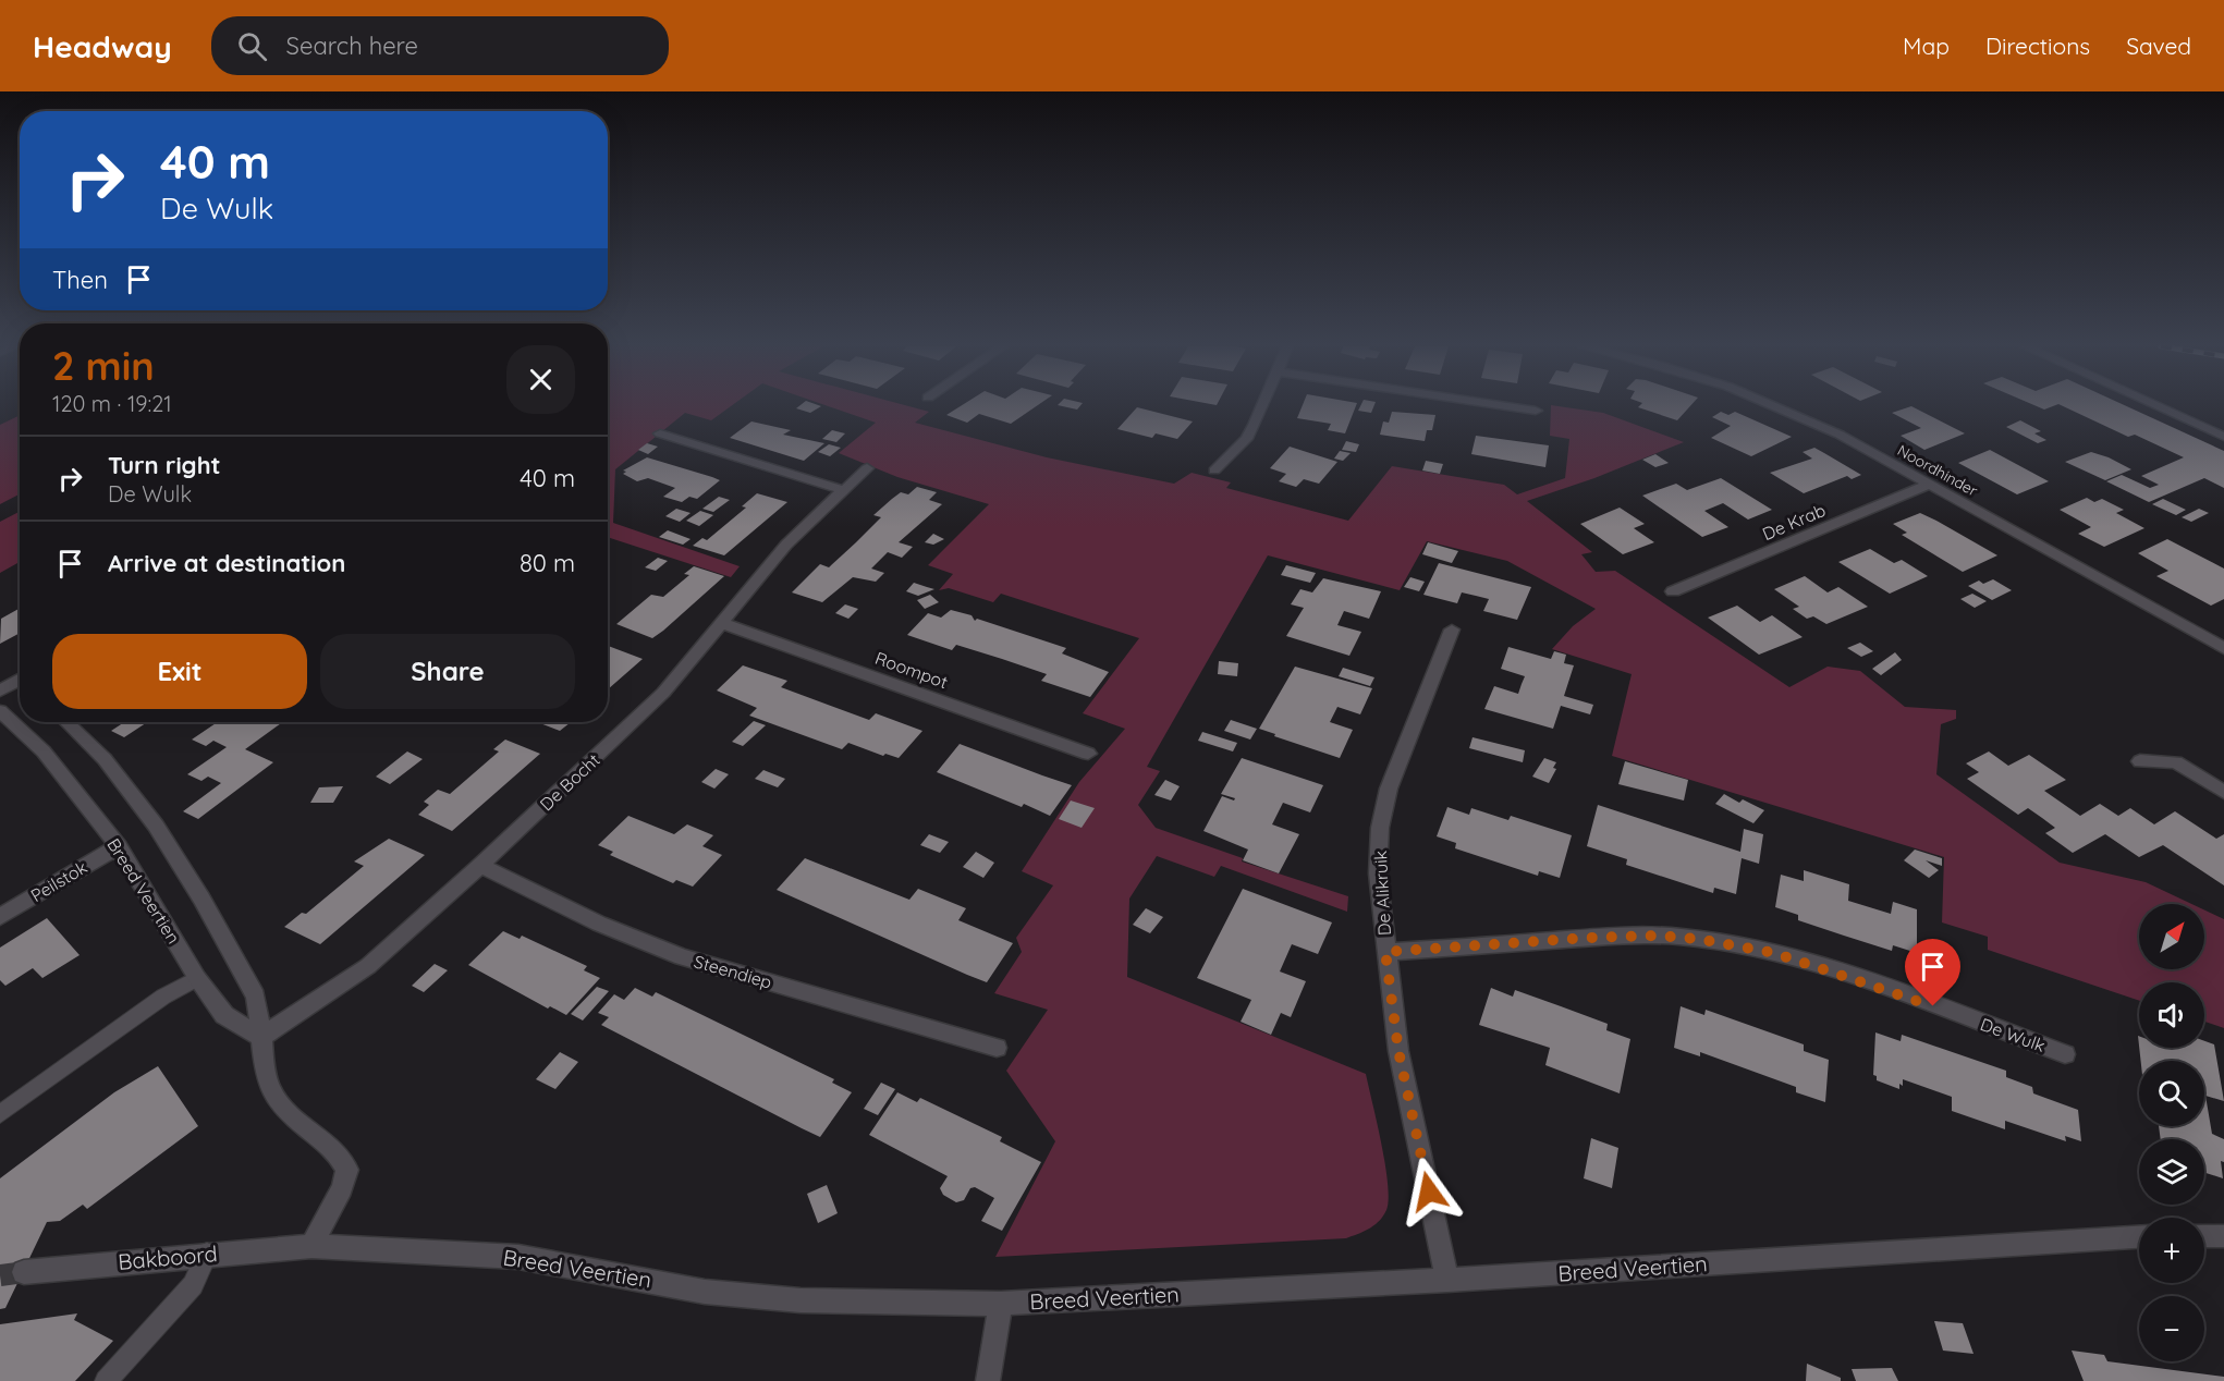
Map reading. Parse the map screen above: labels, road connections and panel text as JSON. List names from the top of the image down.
{
  "streets": {
    "street": [
      "Noordhinder",
      "De Krab",
      "Roompot",
      "De Bocht",
      "Peilstok",
      "Breed Veertien",
      "De Alikruik",
      "Steendiep",
      "De Wulk",
      "Bakboord"
    ]
  },
  "crossings": [
    ["Noordhinder", "De Krab"],
    ["Roompot", "De Bocht"],
    ["De Bocht", "Breed Veertien"],
    ["De Bocht", "Steendiep"],
    ["Peilstok", "Breed Veertien"],
    ["Breed Veertien", "De Alikruik"],
    ["Breed Veertien", "Bakboord"],
    ["De Alikruik", "De Wulk"]
  ],
  "north": "top right",
  "page": {
    "header": "Headway",
    "search": "Search here",
    "nav": ["Map", "Directions", "Saved"],
    "turn": ["40 m", "De Wulk"],
    "then": "Then",
    "heading": ["2 min", "120 m · 19:21"],
    "list": [
      {
        "name": "Turn right",
        "note": "De Wulk",
        "value": "40 m"
      },
      {
        "name": "Arrive at destination",
        "value": "80 m"
      }
    ],
    "buttons": ["Exit", "Share"],
    "map_buttons": ["+", "−"]
  }
}
